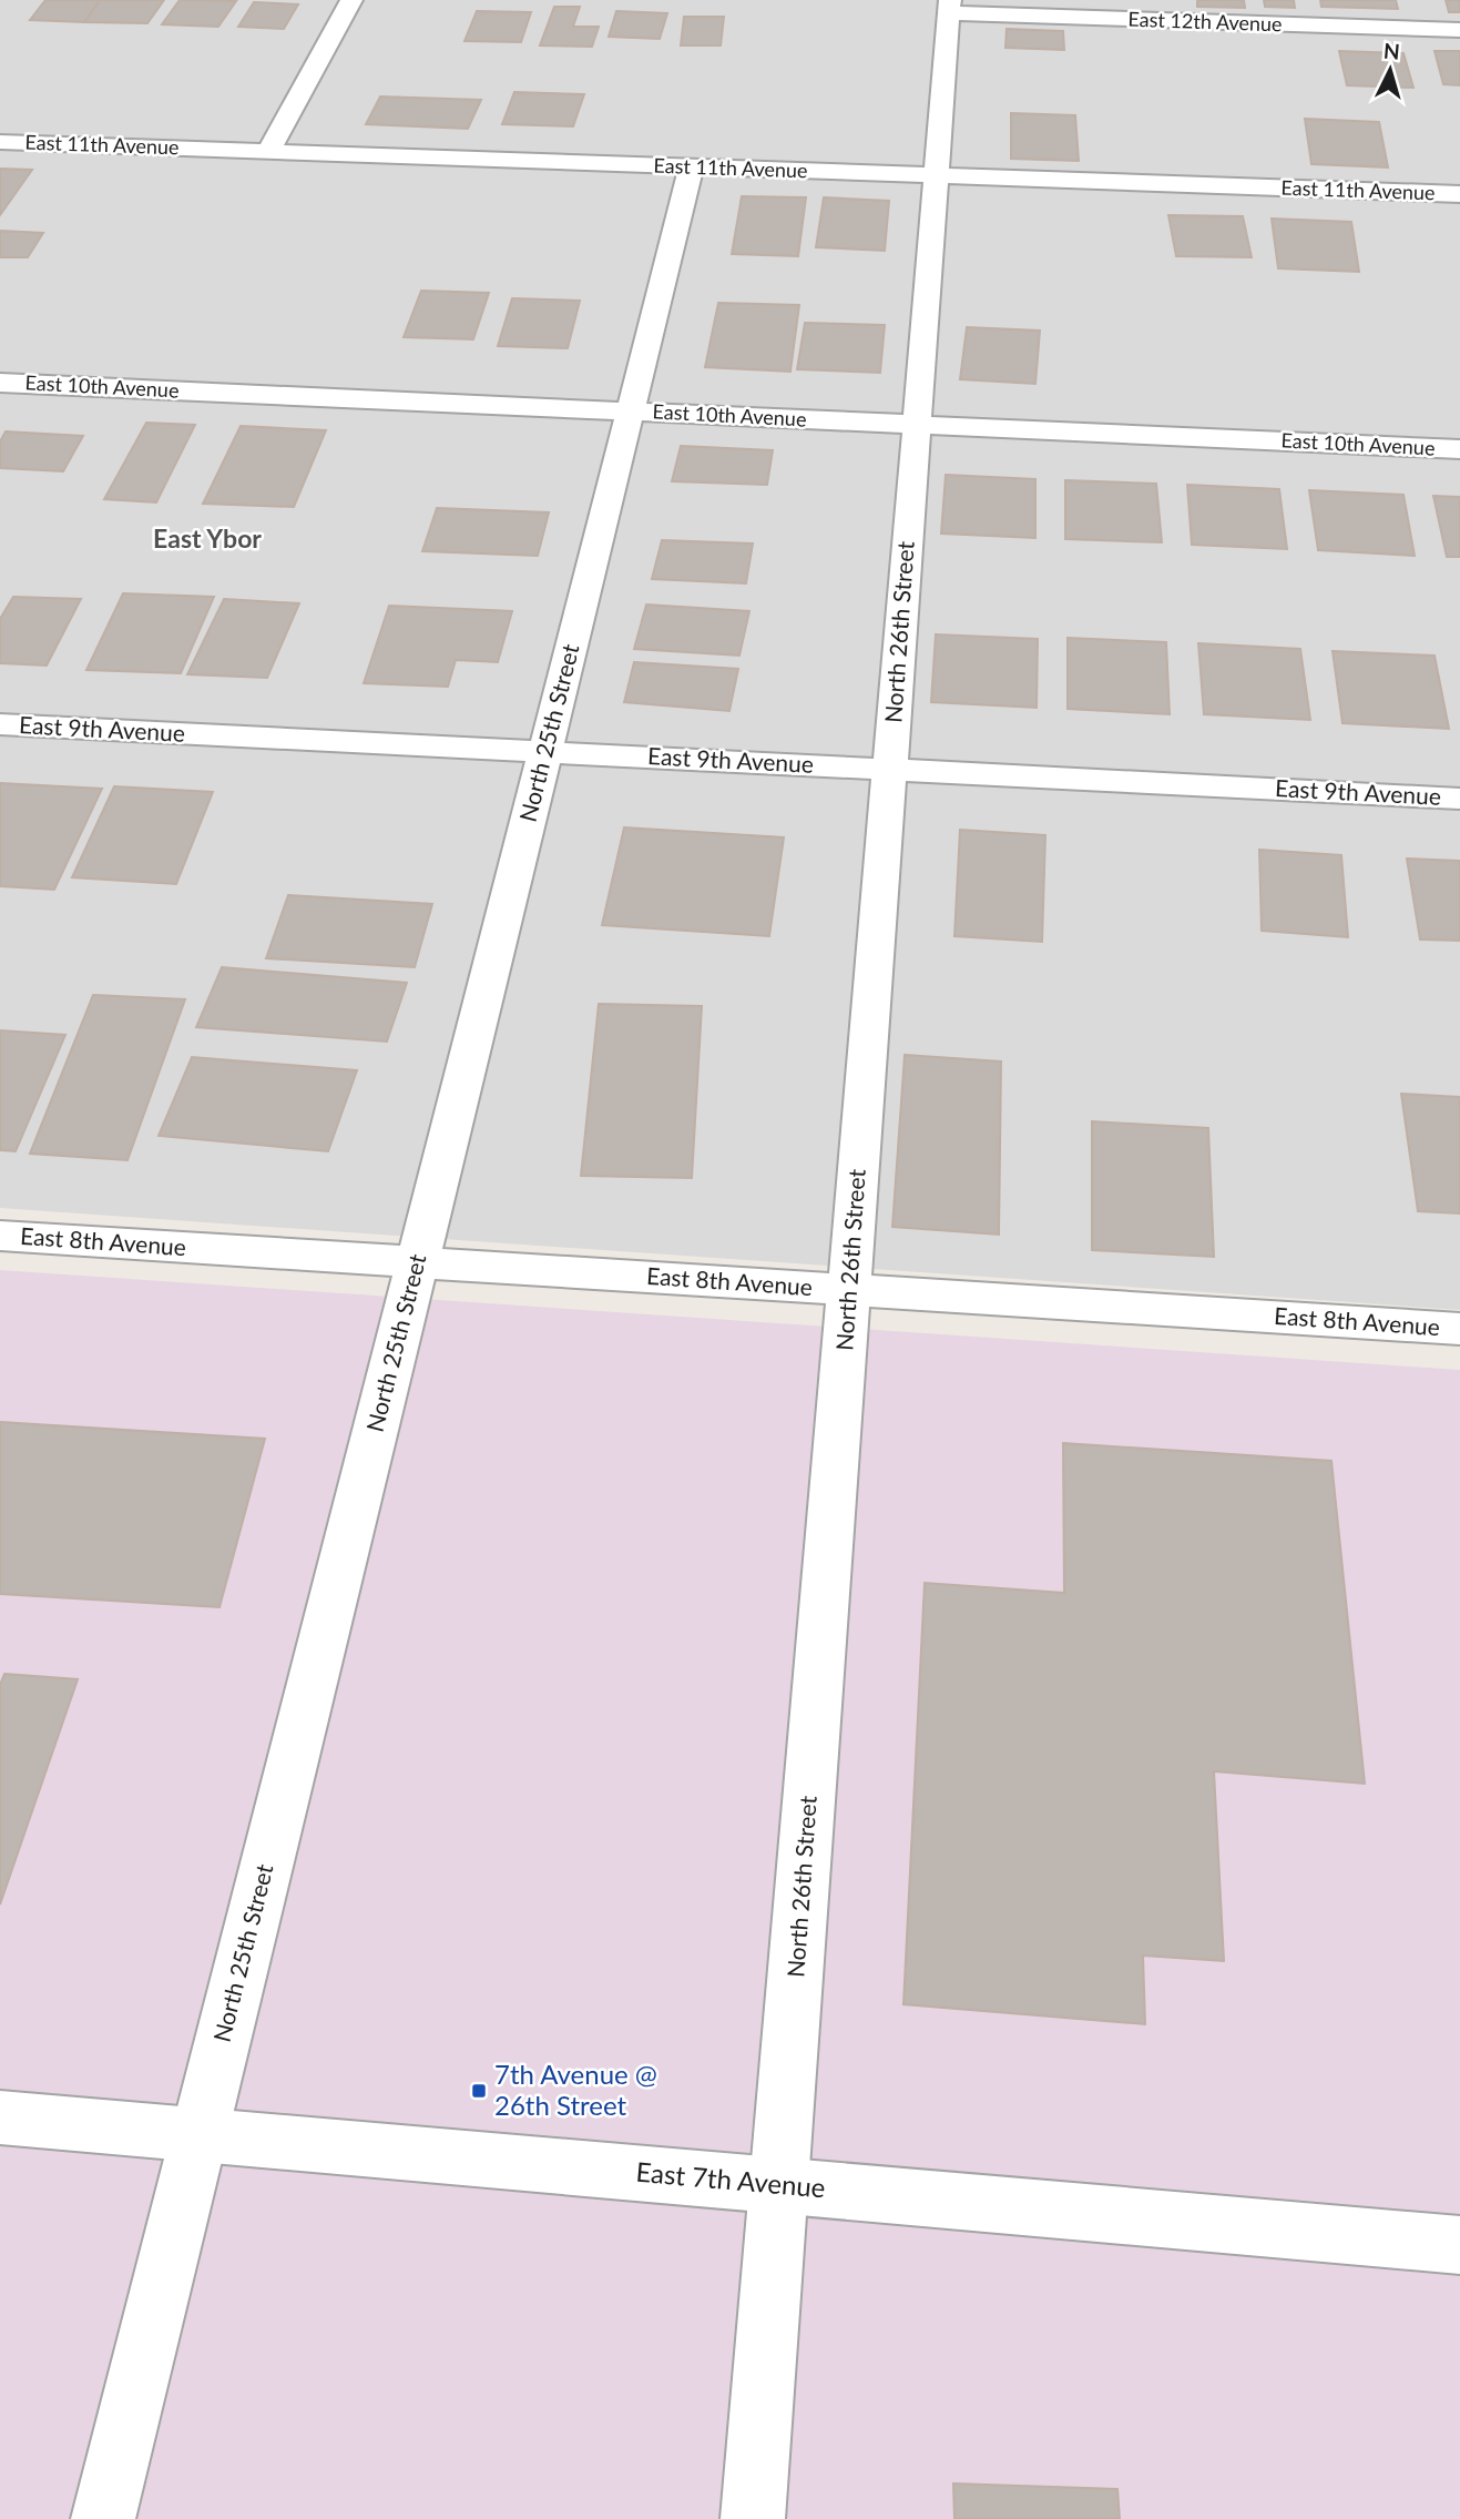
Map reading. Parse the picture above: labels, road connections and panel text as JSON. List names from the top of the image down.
{
  "streets": {
    "street": [
      "East 12th Avenue",
      "East 11th Avenue",
      "East 10th Avenue",
      "North 26th Street",
      "East 9th Avenue",
      "North 25th Street",
      "East 8th Avenue",
      "East 7th Avenue"
    ]
  },
  "crossings": [
    ["East 12th Avenue", "North 26th Street"],
    ["East 11th Avenue", "North 26th Street"],
    ["East 11th Avenue", "North 25th Street"],
    ["East 10th Avenue", "North 26th Street"],
    ["East 10th Avenue", "North 25th Street"],
    ["North 26th Street", "East 9th Avenue"],
    ["North 26th Street", "East 8th Avenue"],
    ["North 26th Street", "East 7th Avenue"],
    ["East 9th Avenue", "North 25th Street"],
    ["North 25th Street", "East 8th Avenue"],
    ["North 25th Street", "East 7th Avenue"]
  ],
  "districts": ["East Ybor"],
  "places": {
    "transit": ["7th Avenue @ 26th Street"]
  },
  "north": "top"
}
